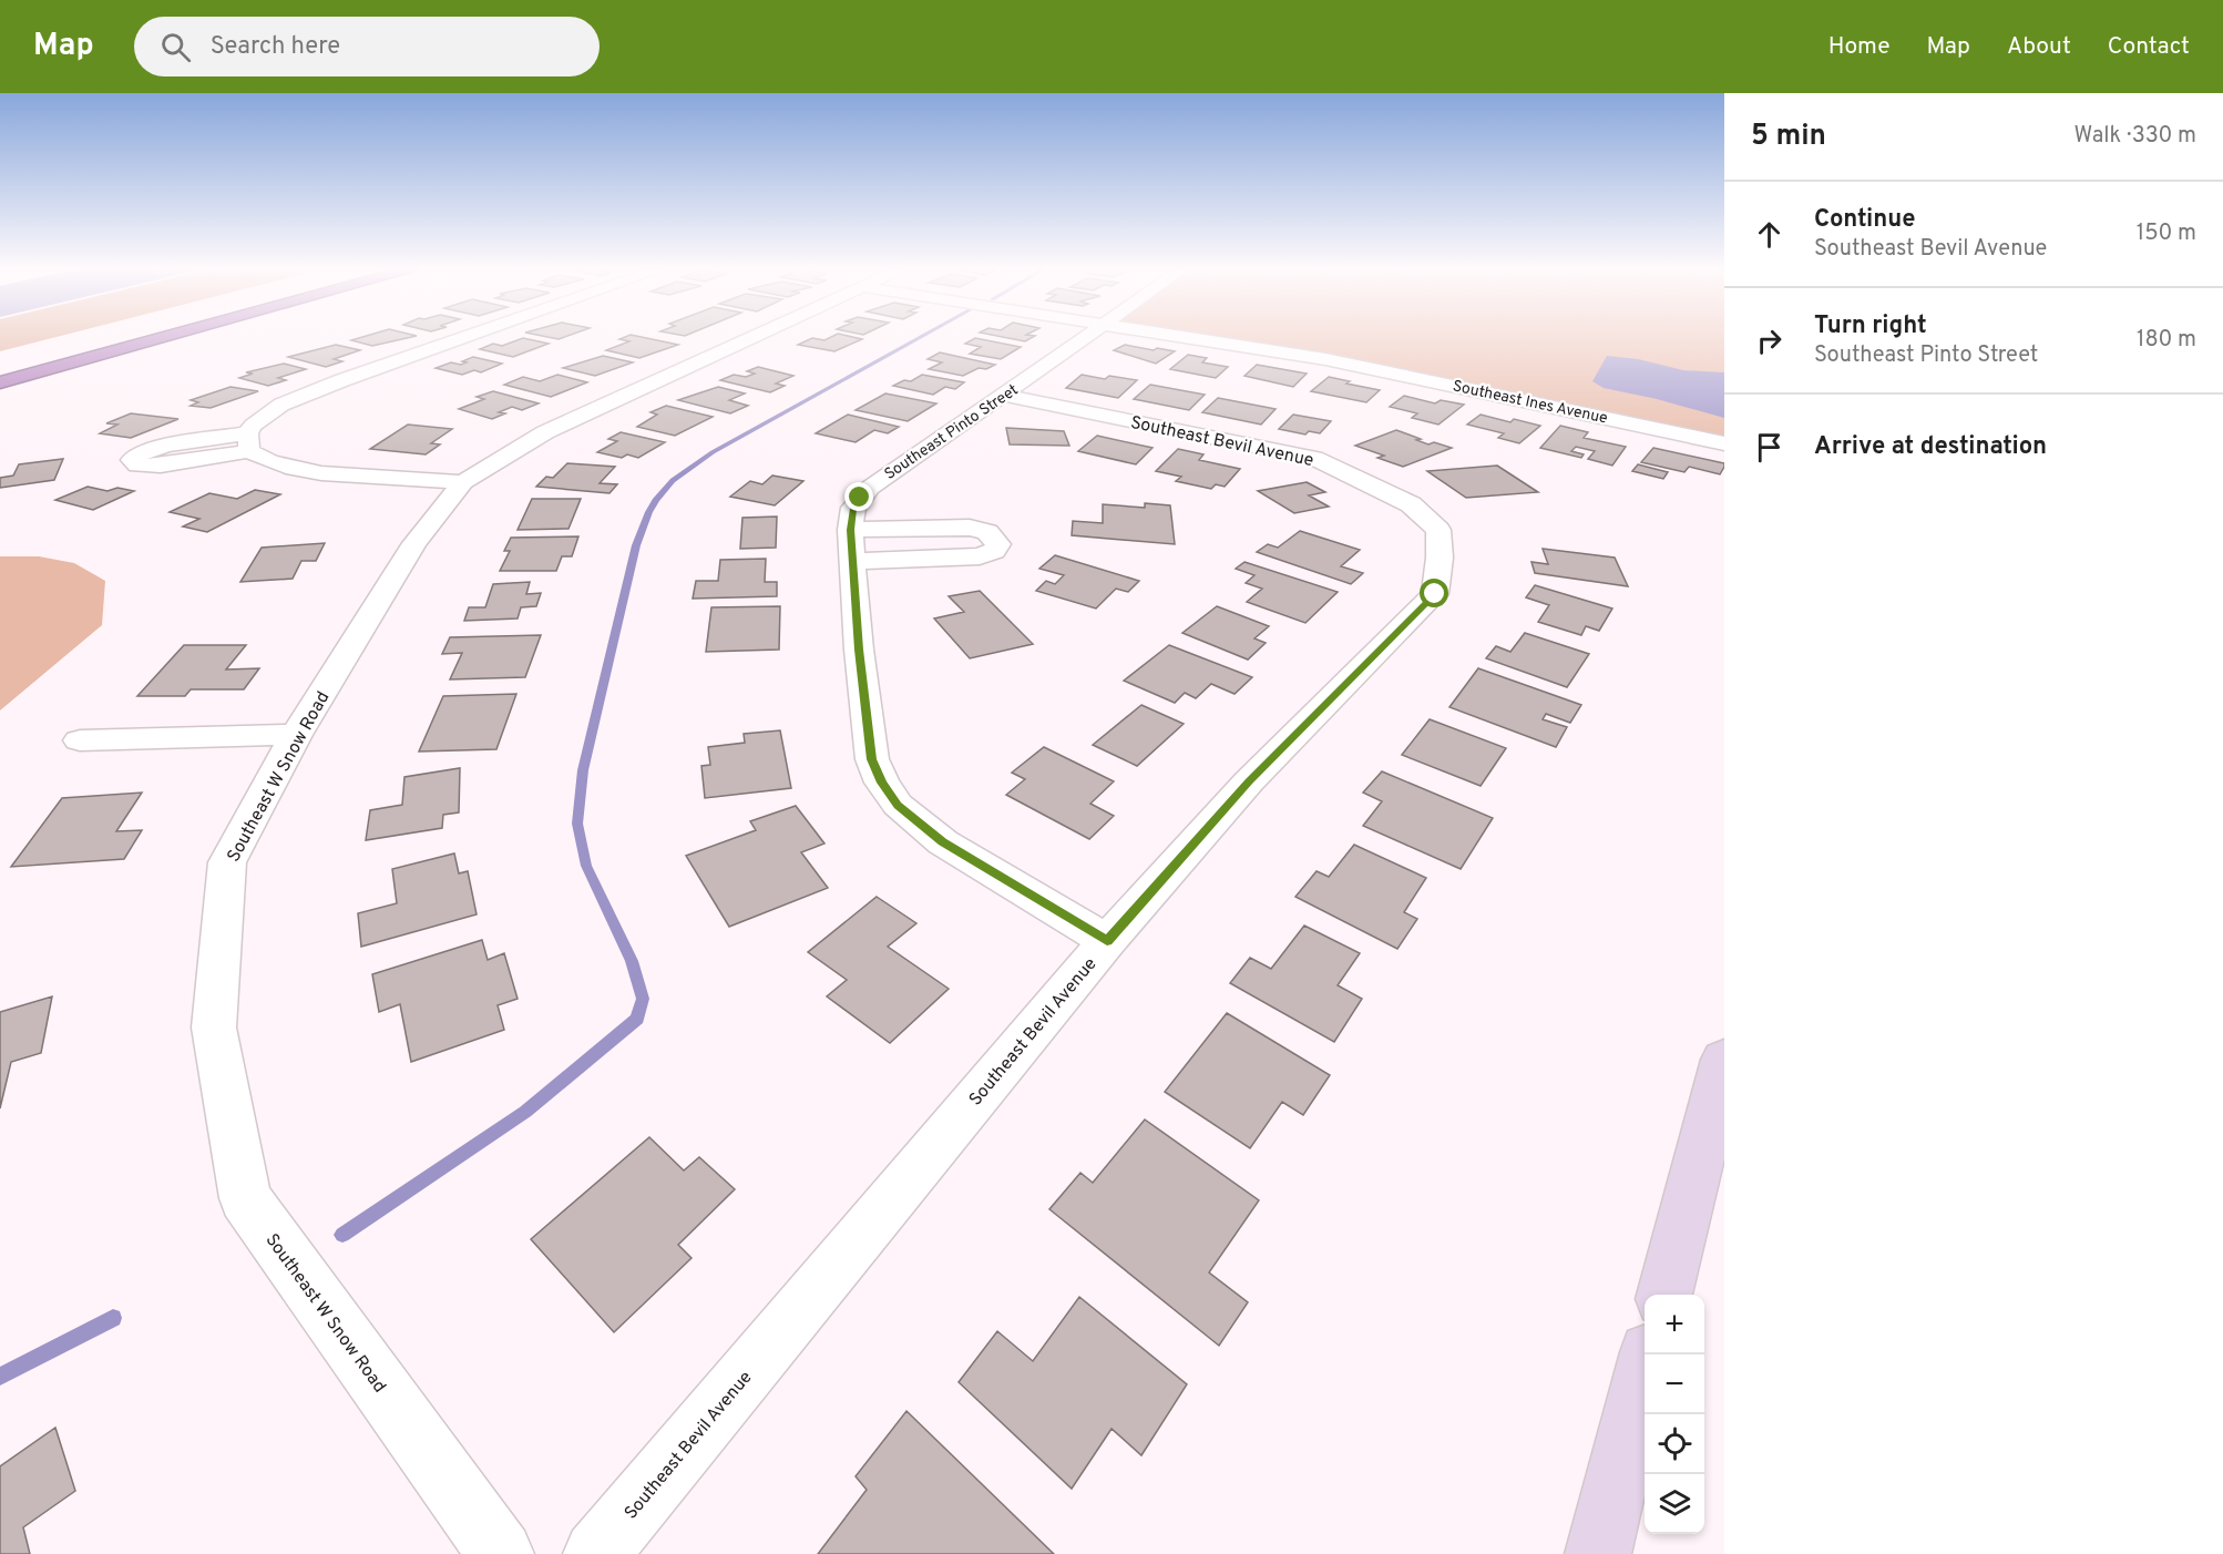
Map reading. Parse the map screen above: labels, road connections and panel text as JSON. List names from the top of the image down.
{
  "streets": {
    "street": [
      "Southeast Ines Avenue",
      "Southeast Pinto Street",
      "Southeast Bevil Avenue",
      "Southeast W Snow Road"
    ]
  },
  "crossings": [
    ["Southeast Pinto Street", "Southeast Bevil Avenue"]
  ],
  "page": {
    "header": "Map",
    "search": "Search here",
    "nav": [
      "Home",
      "Map",
      "About",
      "Contact"
    ],
    "heading": ["5 min", "Walk · 330 m"],
    "list": [
      ["Continue", "Southeast Bevil Avenue", "150 m"],
      ["Turn right", "Southeast Pinto Street", "180 m"],
      "Arrive at destination"
    ],
    "map_buttons": ["+", "−"]
  }
}
